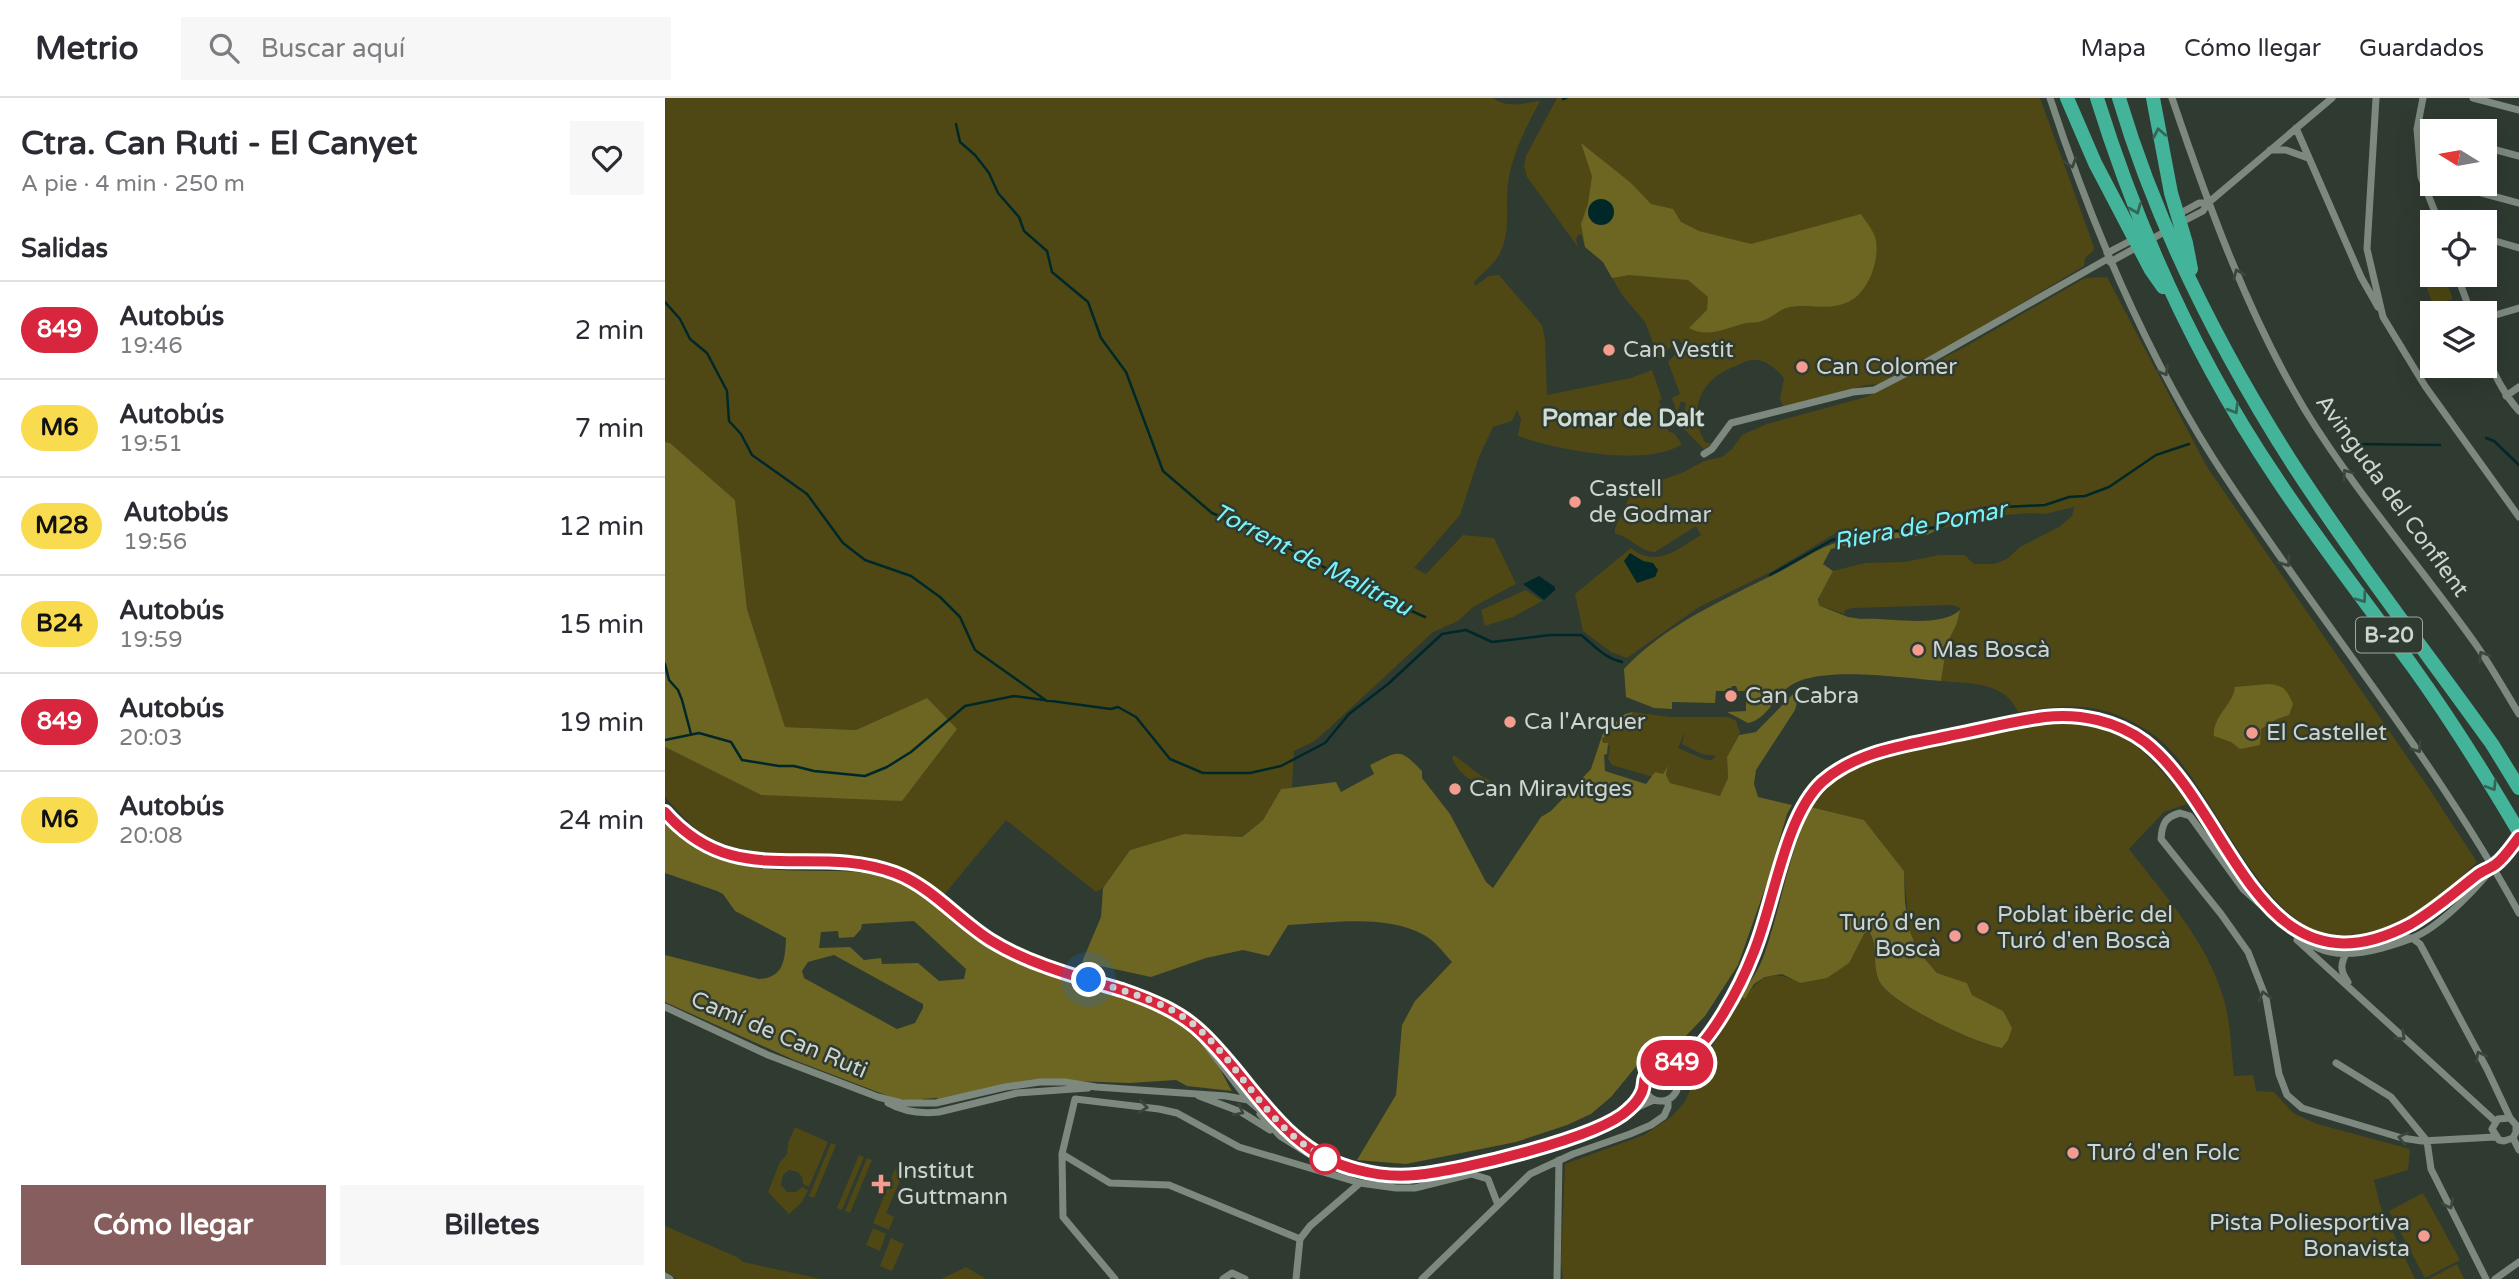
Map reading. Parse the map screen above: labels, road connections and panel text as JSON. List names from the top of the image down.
{
  "streets": {
    "highway": ["B-20"],
    "street": ["Avinguda del Conflent", "Camí de Can Ruti"]
  },
  "one_way": ["Avinguda del Conflent"],
  "districts": ["Pomar de Dalt"],
  "water": ["Riera de Pomar", "Torrent de Malitrau"],
  "places": {
    "other": [
      "Can Vestit",
      "Can Colomer",
      "Castell de Godmar",
      "Mas Boscà",
      "Can Cabra",
      "Ca l'Arquer",
      "El Castellet",
      "Can Miravitges",
      "Poblat ibèric del Turó d'en Boscà",
      "Turó d'en Boscà",
      "Turó d'en Folc",
      "Pista Poliesportiva Bonavista"
    ],
    "health": ["Institut Guttmann"]
  },
  "lines": ["bus line 849"],
  "north": "left",
  "page": {
    "header": "Metrio",
    "search": "Buscar aquí",
    "nav": ["Mapa", "Cómo llegar", "Guardados"],
    "heading": [
      ["Ctra. Can Ruti - El Canyet", "A pie · 4 min · 250 m"],
      "Salidas"
    ],
    "on_map": "849",
    "list": [
      {
        "mark": "849",
        "name": "Autobús",
        "note": "19:46",
        "value": "2 min"
      },
      {
        "mark": "M6",
        "name": "Autobús",
        "note": "19:51",
        "value": "7 min"
      },
      {
        "mark": "M28",
        "name": "Autobús",
        "note": "19:56",
        "value": "12 min"
      },
      {
        "mark": "B24",
        "name": "Autobús",
        "note": "19:59",
        "value": "15 min"
      },
      {
        "mark": "849",
        "name": "Autobús",
        "note": "20:03",
        "value": "19 min"
      },
      {
        "mark": "M6",
        "name": "Autobús",
        "note": "20:08",
        "value": "24 min"
      }
    ],
    "buttons": ["Cómo llegar", "Billetes"]
  }
}
